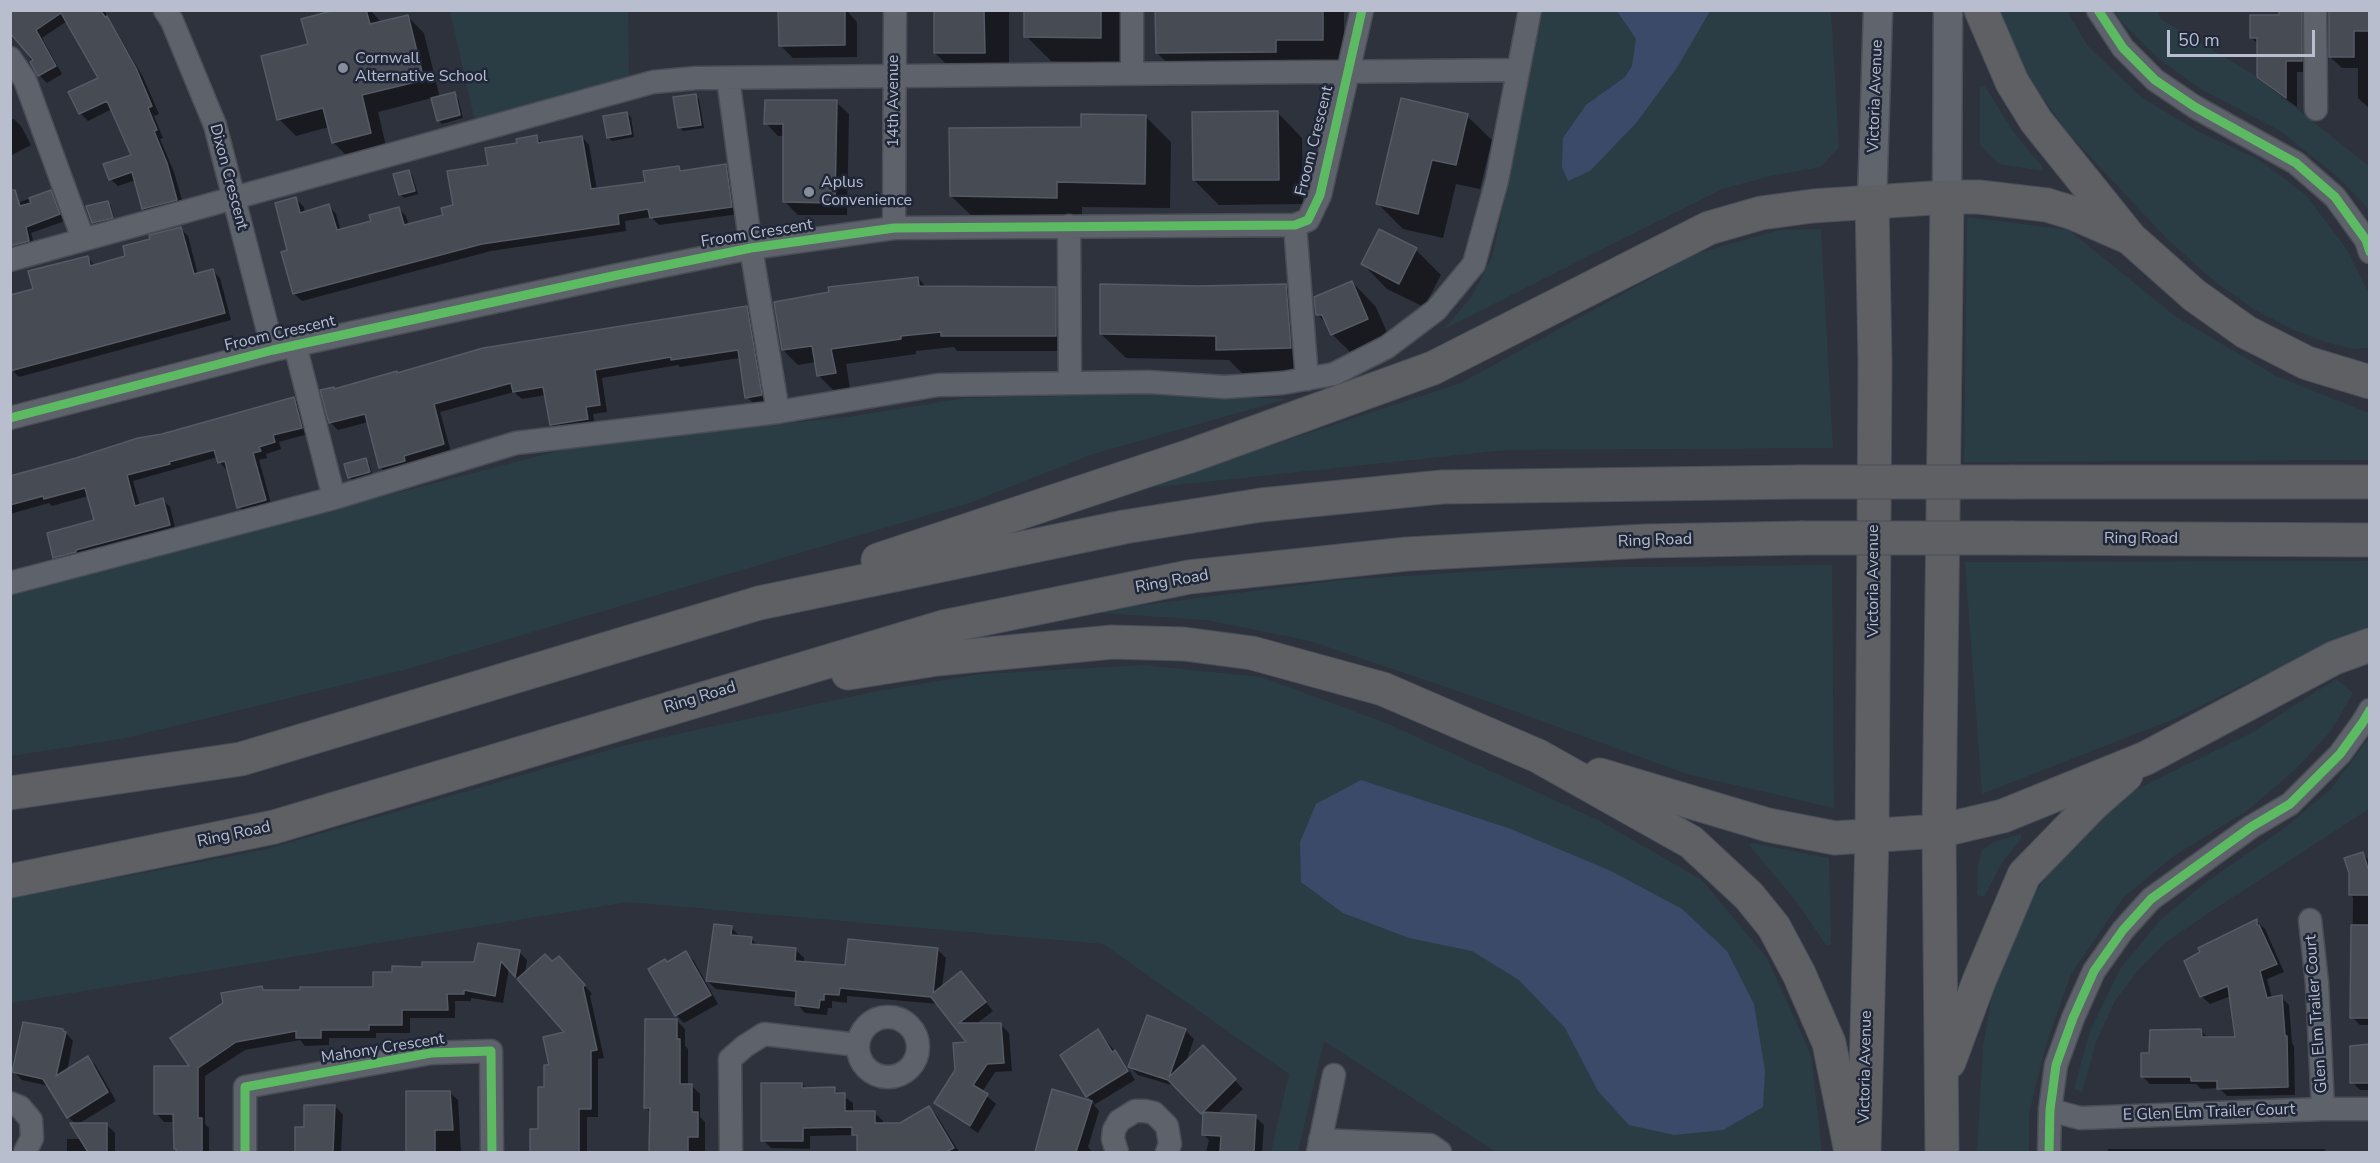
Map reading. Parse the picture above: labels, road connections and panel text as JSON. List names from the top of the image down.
{
  "streets": {
    "highway": ["Victoria Avenue", "Ring Road"],
    "street": [
      "14th Avenue",
      "Froom Crescent",
      "Dixon Crescent",
      "Glen Elm Trailer Court",
      "Mahony Crescent",
      "E Glen Elm Trailer Court"
    ]
  },
  "crossings": [
    ["14th Avenue", "Froom Crescent"],
    ["Froom Crescent", "Dixon Crescent"],
    ["Glen Elm Trailer Court", "E Glen Elm Trailer Court"]
  ],
  "places": ["Cornwall Alternative School", "Aplus Convenience"],
  "scale_bar": "50 m"
}
